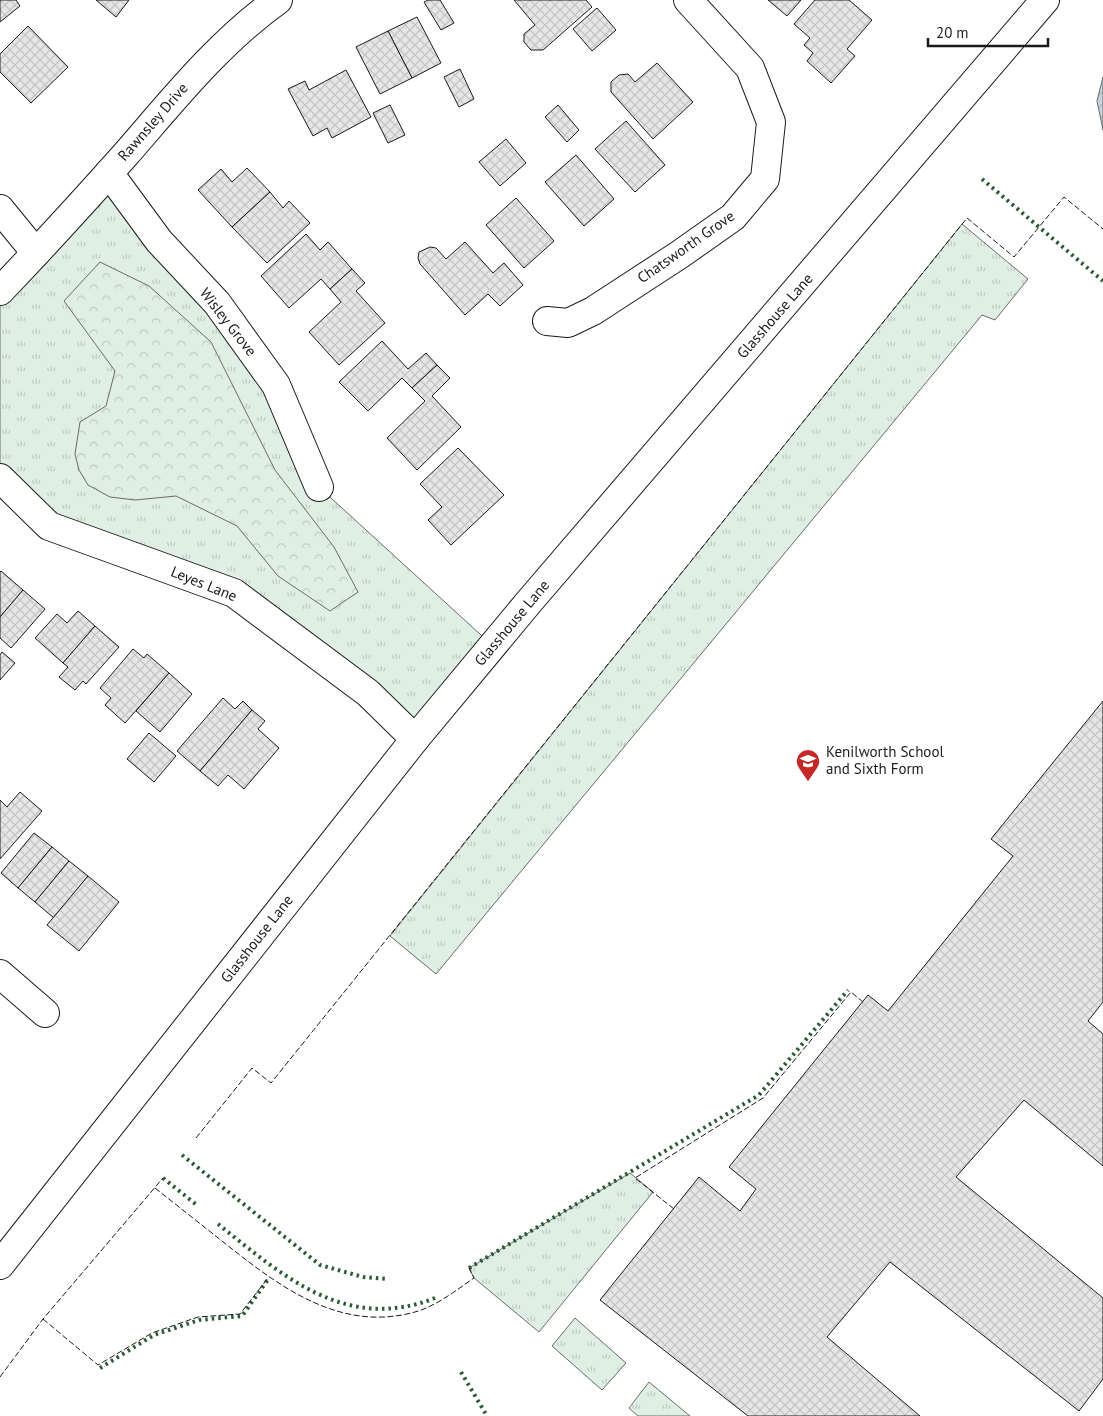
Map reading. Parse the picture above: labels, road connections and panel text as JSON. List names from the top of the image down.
{
  "streets": {
    "street": [
      "Rawnsley Drive",
      "Chatsworth Grove",
      "Glasshouse Lane",
      "Wisley Grove",
      "Leyes Lane"
    ]
  },
  "crossings": [
    ["Rawnsley Drive", "Wisley Grove"],
    ["Glasshouse Lane", "Leyes Lane"]
  ],
  "places": {
    "school or university": ["Kenilworth School and Sixth Form"]
  },
  "scale_bar": "20 m"
}
